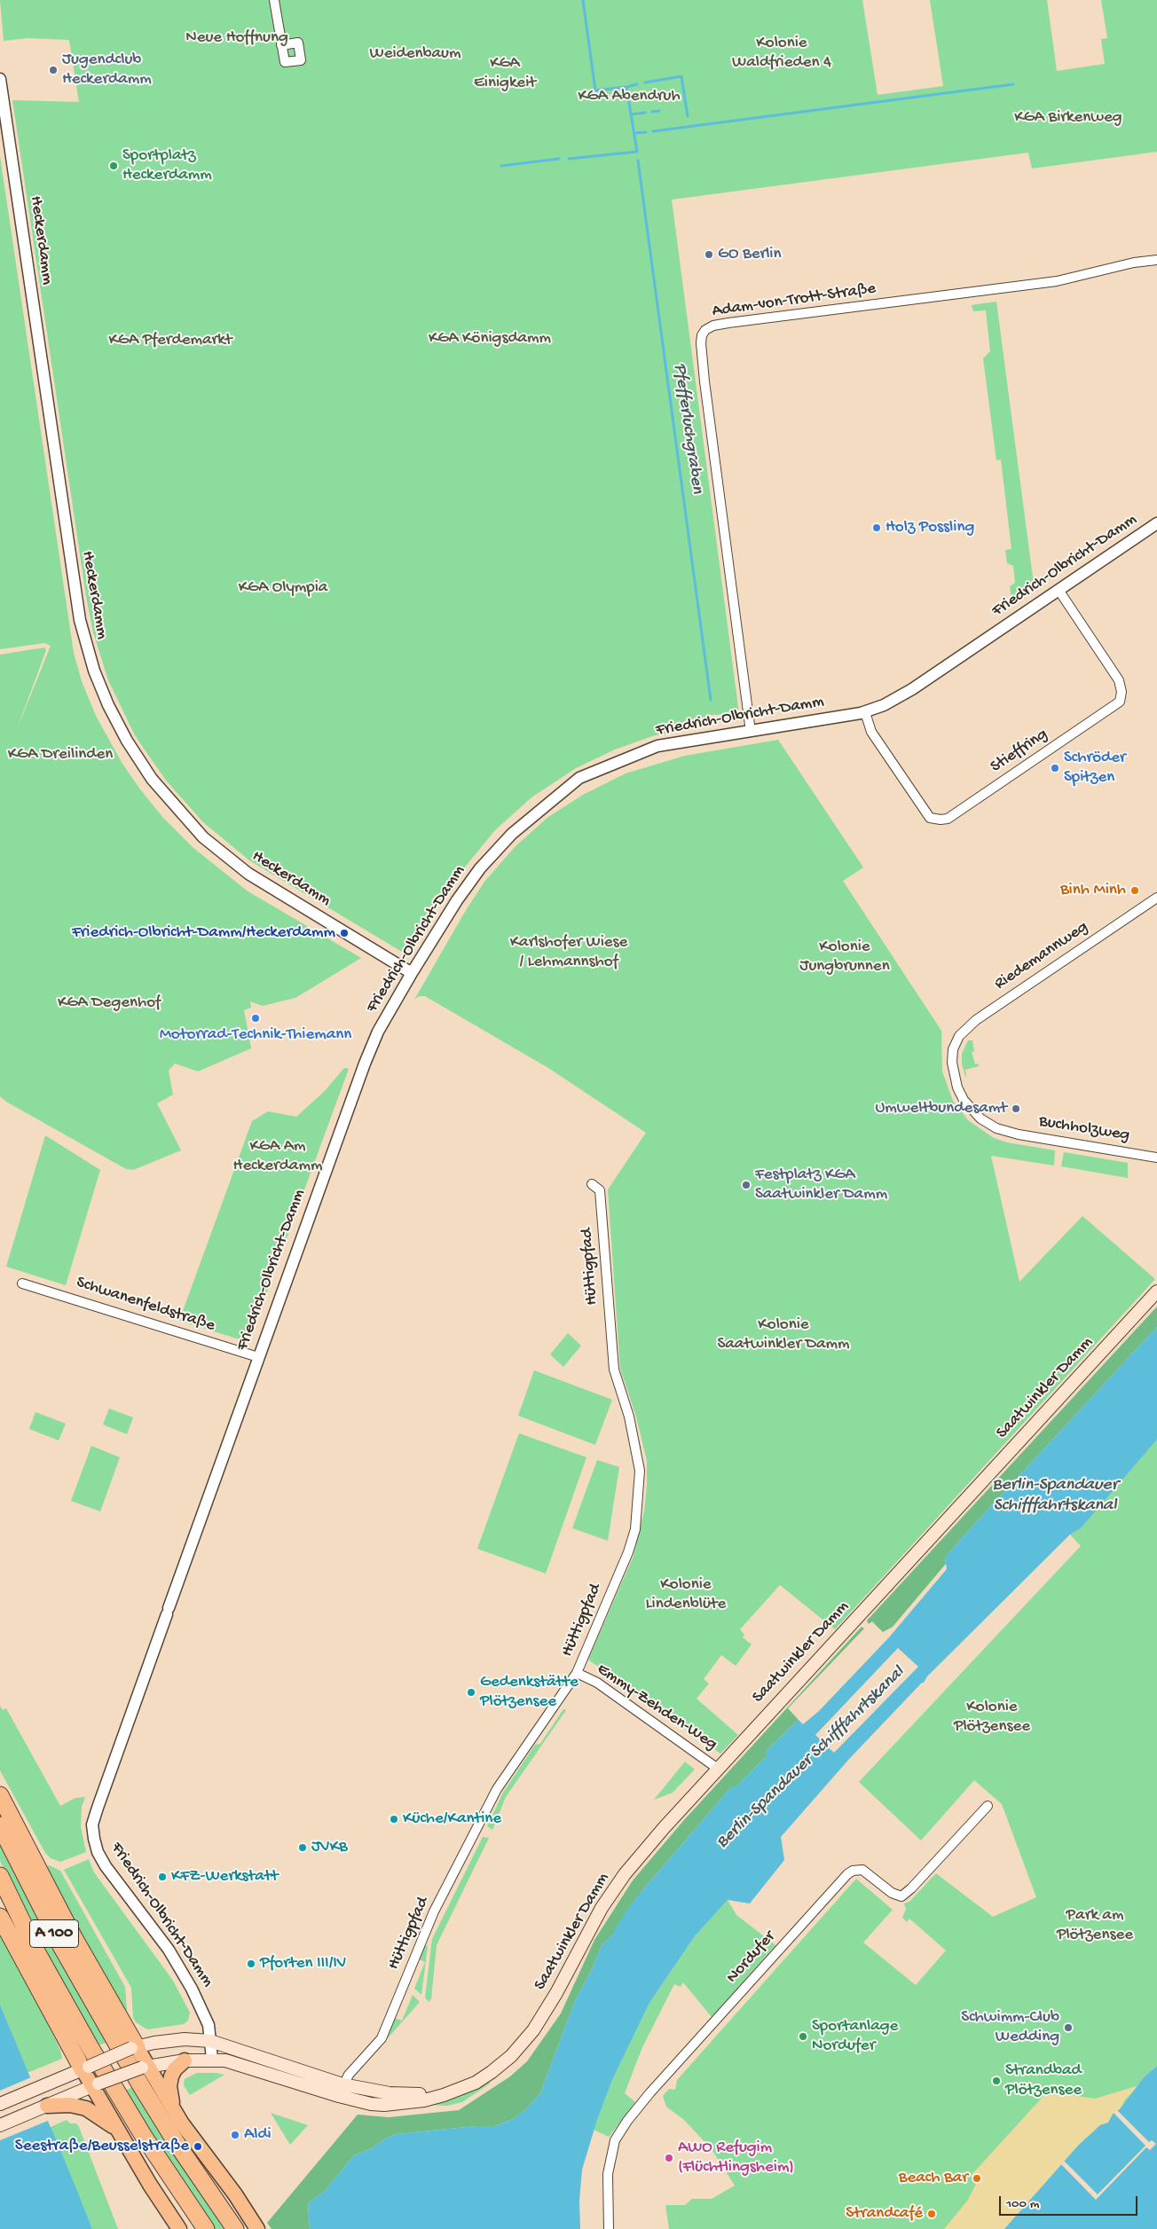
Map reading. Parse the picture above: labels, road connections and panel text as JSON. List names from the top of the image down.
{
  "streets": {
    "highway": ["A 100"],
    "main road": ["Saatwinkler Damm"],
    "street": [
      "Heckerdamm",
      "Adam-von-Trott-Straße",
      "Friedrich-Olbricht-Damm",
      "Stieffring",
      "Riedemannweg",
      "Buchholzweg",
      "Hüttigpfad",
      "Schwanenfeldstraße",
      "Emmy-Zehden-Weg",
      "Nordufer"
    ]
  },
  "crossings": [
    ["Heckerdamm", "Friedrich-Olbricht-Damm"],
    ["Adam-von-Trott-Straße", "Friedrich-Olbricht-Damm"],
    ["Friedrich-Olbricht-Damm", "Stieffring"],
    ["Friedrich-Olbricht-Damm", "Schwanenfeldstraße"],
    ["Friedrich-Olbricht-Damm", "Saatwinkler Damm"],
    ["Riedemannweg", "Buchholzweg"],
    ["Hüttigpfad", "Saatwinkler Damm"],
    ["Hüttigpfad", "Emmy-Zehden-Weg"],
    ["Saatwinkler Damm", "Emmy-Zehden-Weg"]
  ],
  "water": ["Pfefferluchgraben", "Berlin-Spandauer Schifffahrtskanal"],
  "parks": [
    "Neue Hoffnung",
    "Kolonie Waldfrieden 4",
    "Weidenbaum",
    "KGA Einigkeit",
    "KGA Abendruh",
    "KGA Birkenweg",
    "KGA Königsdamm",
    "KGA Pferdemarkt",
    "KGA Olympia",
    "KGA Dreilinden",
    "Karlshofer Wiese / Lehmannshof",
    "Kolonie Jungbrunnen",
    "KGA Degenhof",
    "KGA Am Heckerdamm",
    "Kolonie Saatwinkler Damm",
    "Kolonie Lindenblüte",
    "Kolonie Plötzensee",
    "Park am Plötzensee"
  ],
  "places": [
    "Jugendclub Heckerdamm",
    "Sportplatz Heckerdamm",
    "GO Berlin",
    "Holz Possling",
    "Schröder Spitzen",
    "Binh Minh",
    "Friedrich-Olbricht-Damm/Heckerdamm",
    "Motorrad-Technik-Thiemann",
    "Umweltbundesamt",
    "Festplatz KGA Saatwinkler Damm",
    "Gedenkstätte Plötzensee",
    "Küche/Kantine",
    "JVKB",
    "KFZ-Werkstatt",
    "Pforten III/IV",
    "Schwimm-Club Wedding",
    "Sportanlage Nordufer",
    "Strandbad Plötzensee",
    "Aldi",
    "Seestraße/Beusselstraße",
    "AWO Refugim (Flüchtlingsheim)",
    "Beach Bar",
    "Strandcafé"
  ],
  "scale_bar": "100 m"
}
